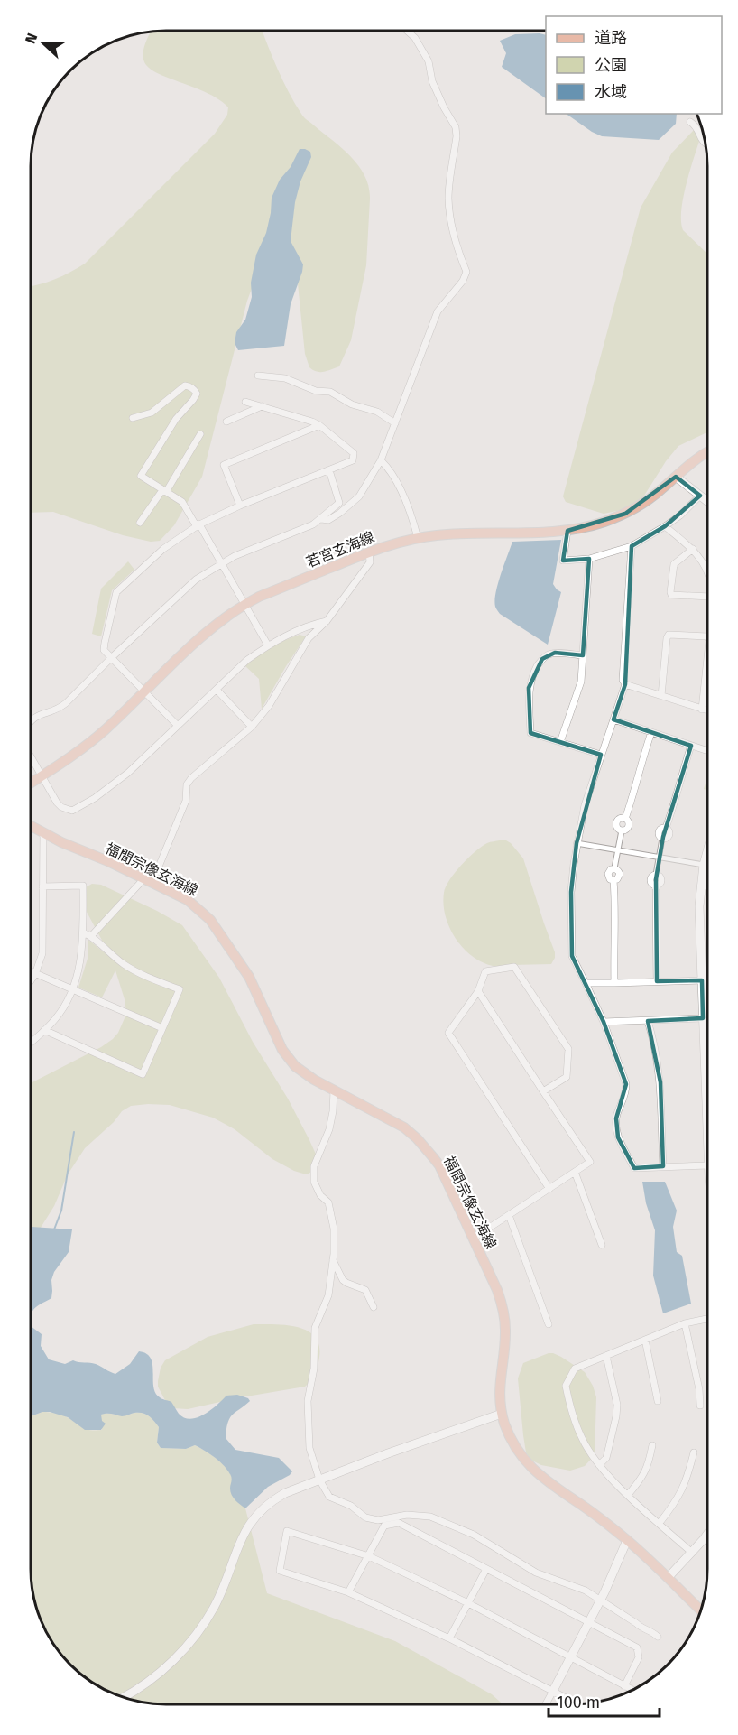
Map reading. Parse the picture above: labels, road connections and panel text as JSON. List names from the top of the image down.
{
  "streets": {
    "main road": ["若宮玄海線", "福間宗像玄海線"]
  },
  "legend": ["道路", "公園", "水域"],
  "scale_bar": "100 m",
  "north": "left"
}
